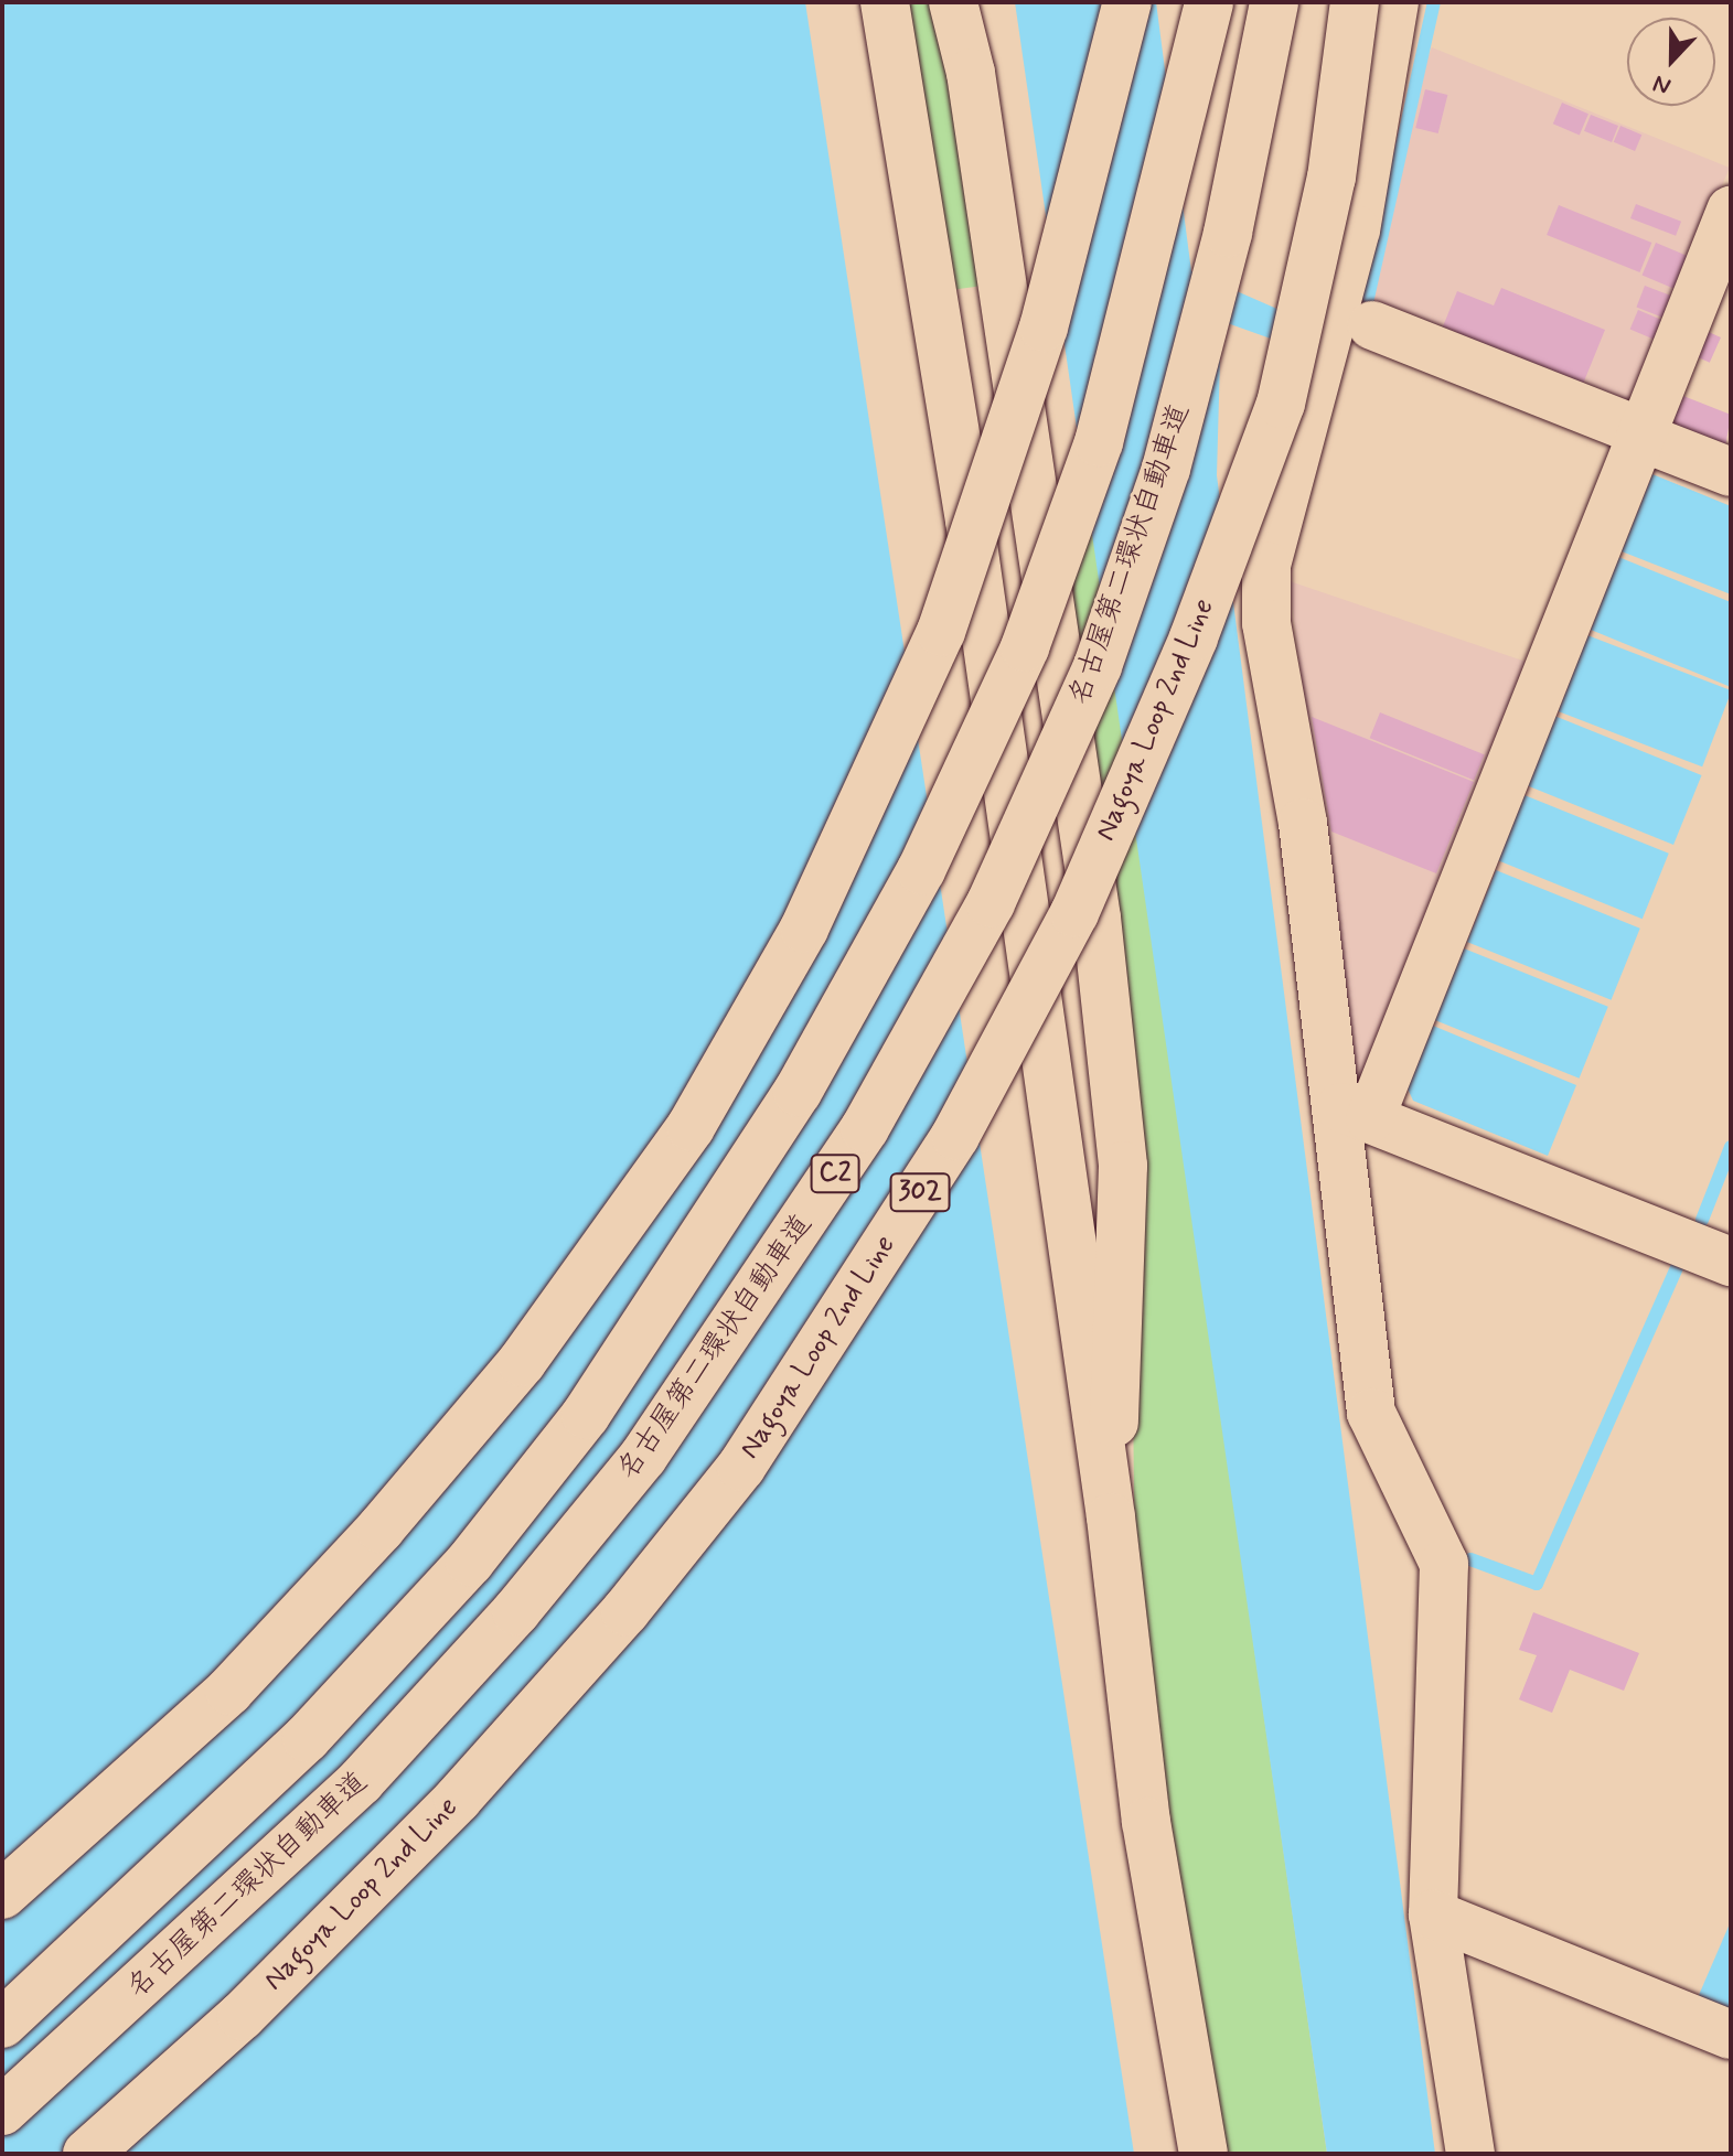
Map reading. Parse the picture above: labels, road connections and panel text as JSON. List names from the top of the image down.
{
  "streets": {
    "main road": [
      "名古屋第二環状自動車道",
      "Nagoya Loop 2nd Line",
      "C2",
      "302"
    ]
  },
  "north": "bottom"
}
